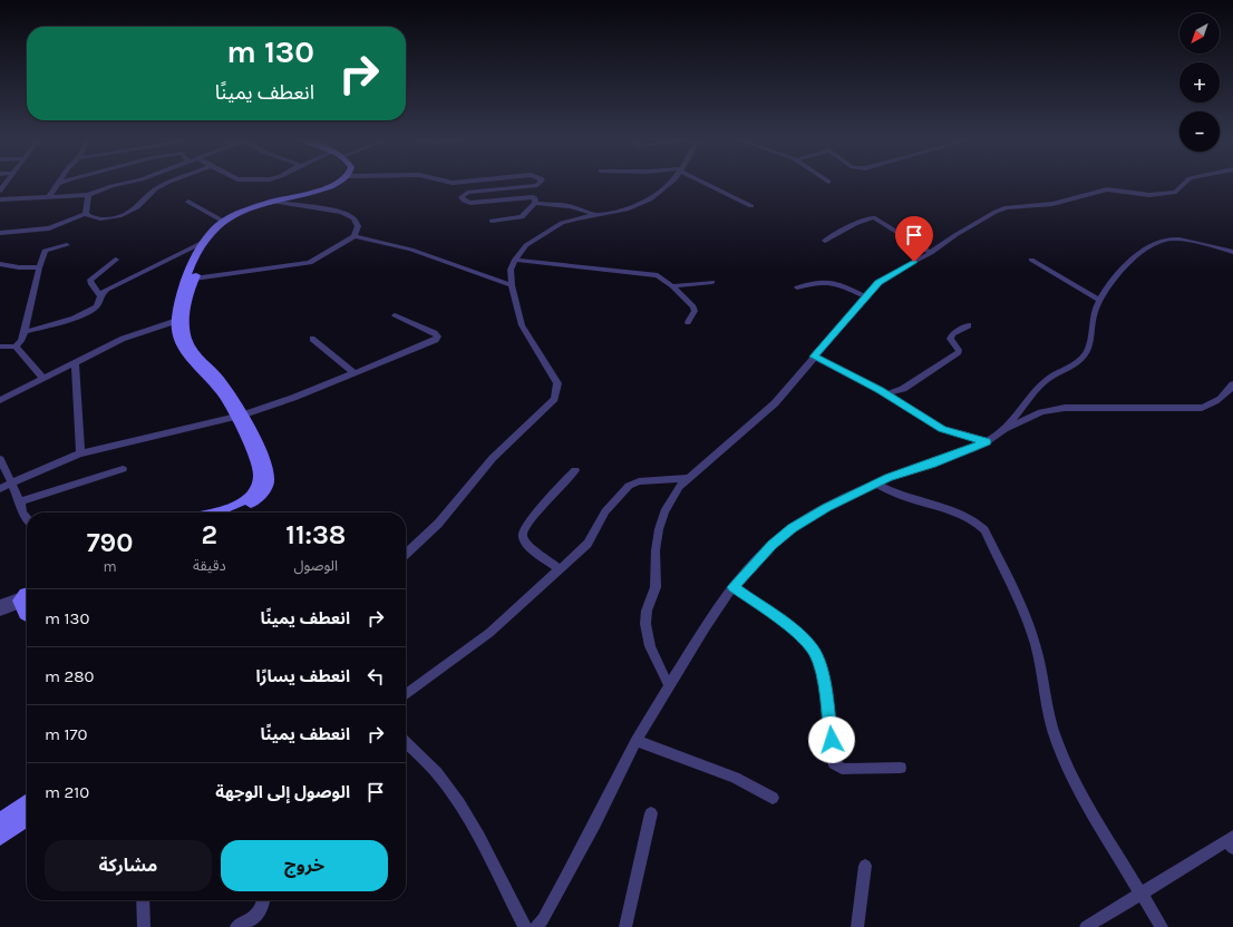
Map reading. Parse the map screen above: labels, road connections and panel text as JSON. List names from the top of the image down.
{
  "north": "bottom left",
  "page": {
    "map_buttons": ["+", "−"],
    "turn": ["130 m", "انعطف يمينًا"],
    "eta": [
      "11:38",
      "الوصول",
      "2",
      "دقيقة",
      "790",
      "m"
    ],
    "list": [
      {
        "name": "انعطف يمينًا",
        "value": "130 m"
      },
      {
        "name": "انعطف يسارًا",
        "value": "280 m"
      },
      {
        "name": "انعطف يمينًا",
        "value": "170 m"
      },
      {
        "name": "الوصول إلى الوجهة",
        "value": "210 m"
      }
    ],
    "buttons": ["خروج", "مشاركة"]
  }
}
